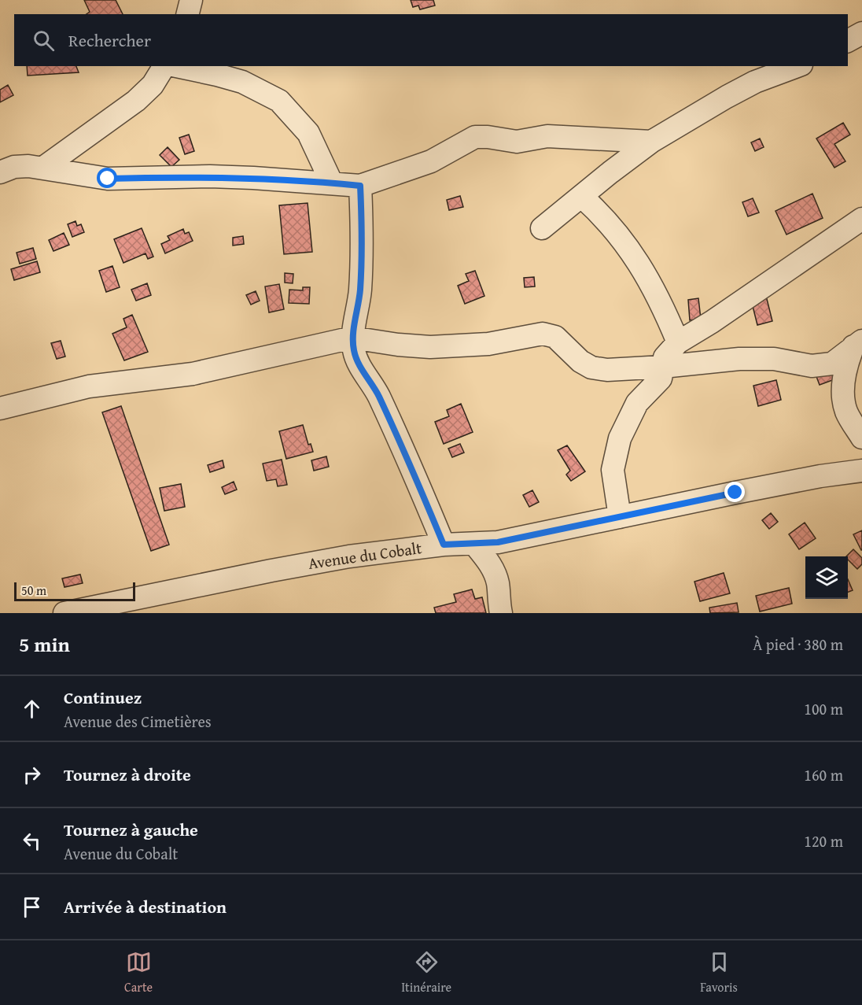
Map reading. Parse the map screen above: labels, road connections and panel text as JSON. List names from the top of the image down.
{
  "streets": {
    "street": ["Avenue du Cobalt"]
  },
  "scale_bar": "50 m",
  "page": {
    "search": "Rechercher",
    "scale": "50 m",
    "heading": ["5 min", "À pied · 380 m"],
    "list": [
      ["Continuez", "Avenue des Cimetières", "100 m"],
      ["Tournez à droite", "160 m"],
      ["Tournez à gauche", "Avenue du Cobalt", "120 m"],
      "Arrivée à destination"
    ],
    "nav": ["Carte", "Itinéraire", "Favoris"]
  }
}
